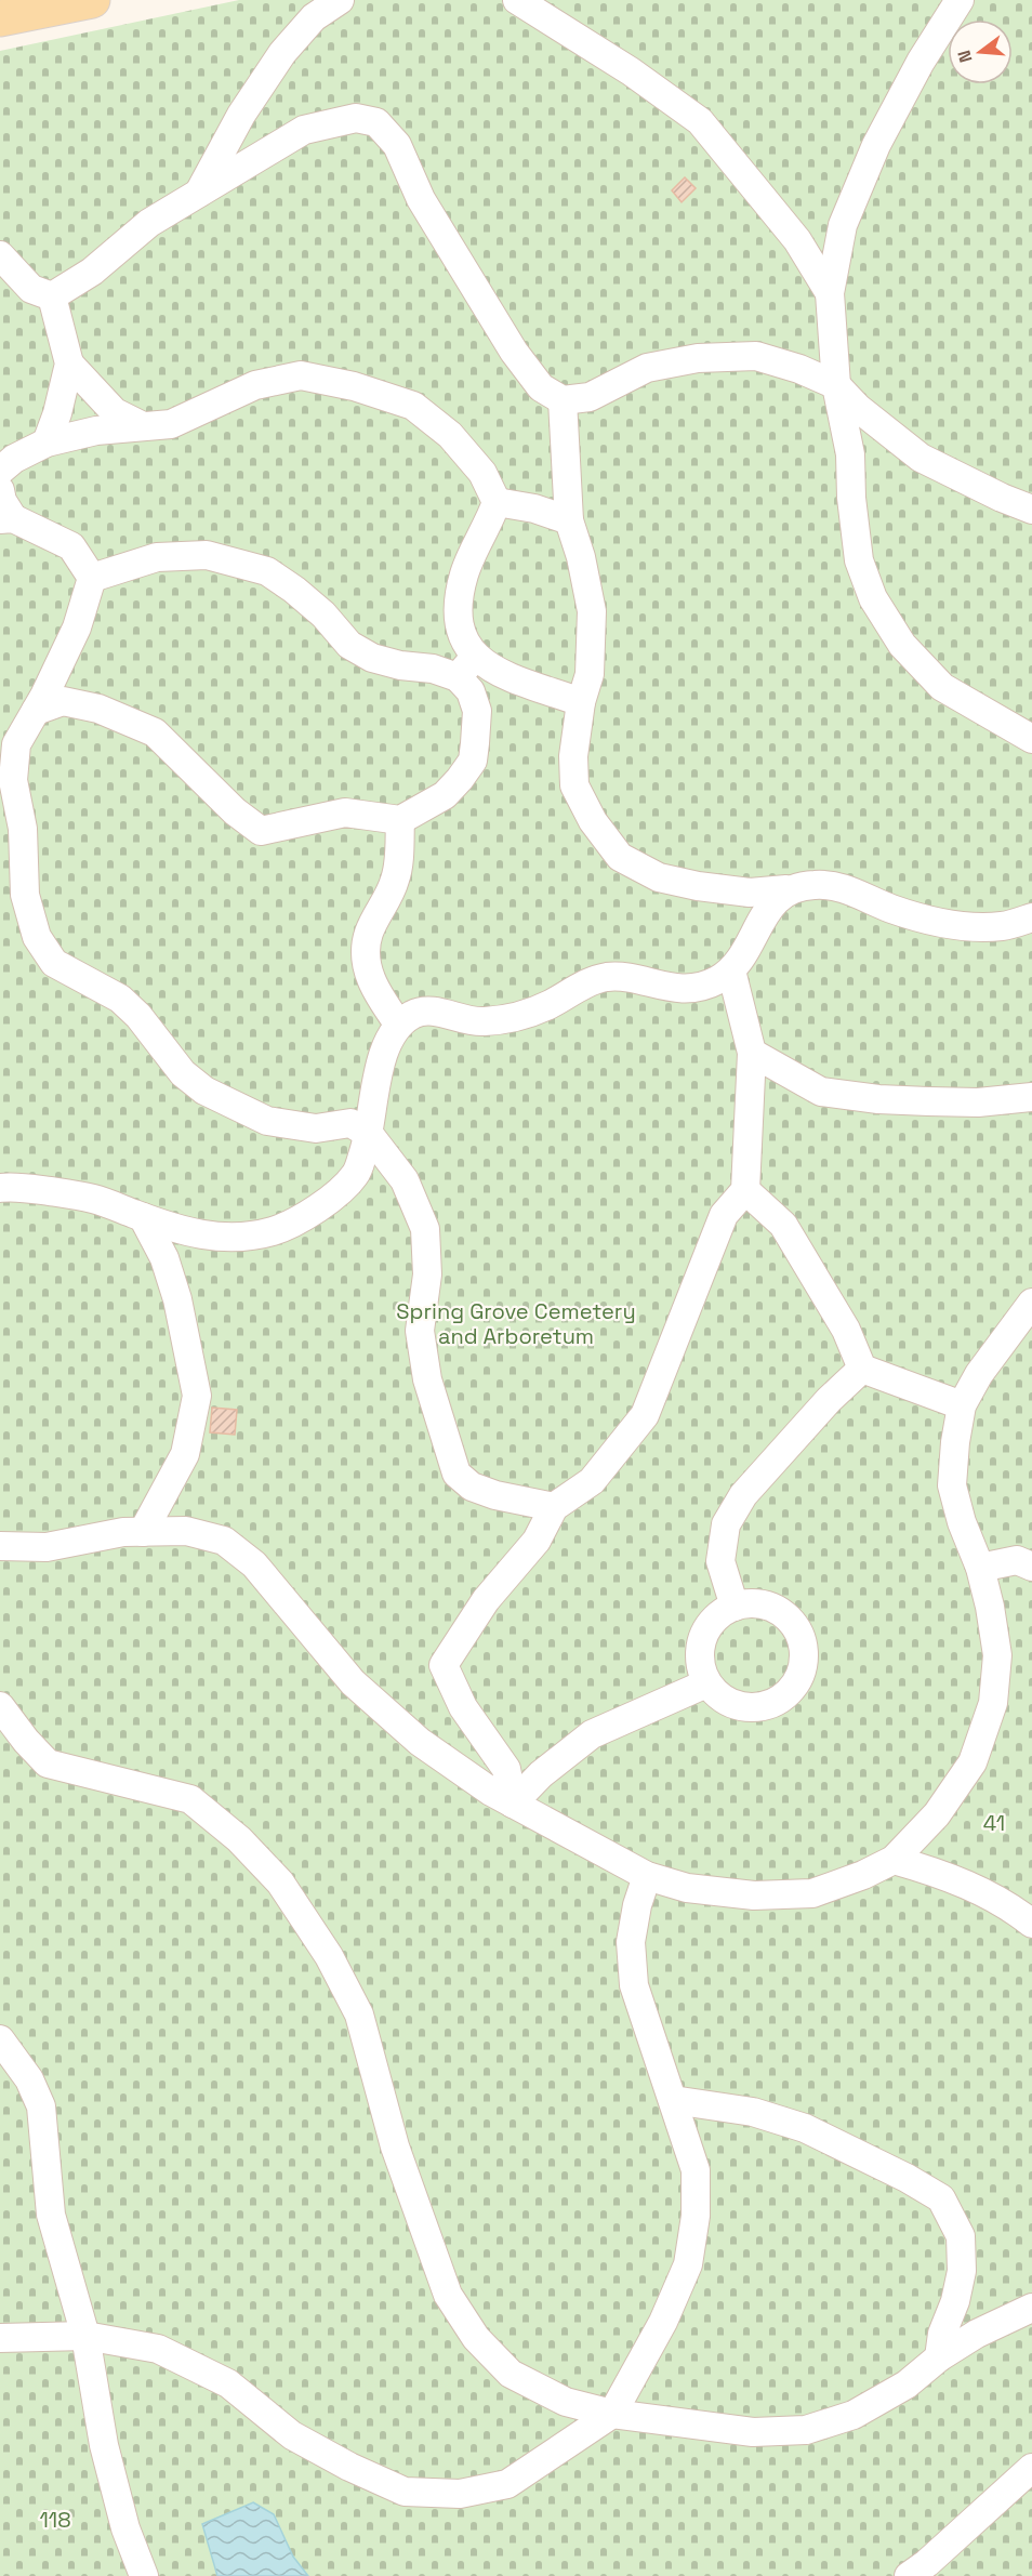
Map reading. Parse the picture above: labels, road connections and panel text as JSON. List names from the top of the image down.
{
  "parks": ["Spring Grove Cemetery and Arboretum", "41", "118"],
  "north": "left"
}
